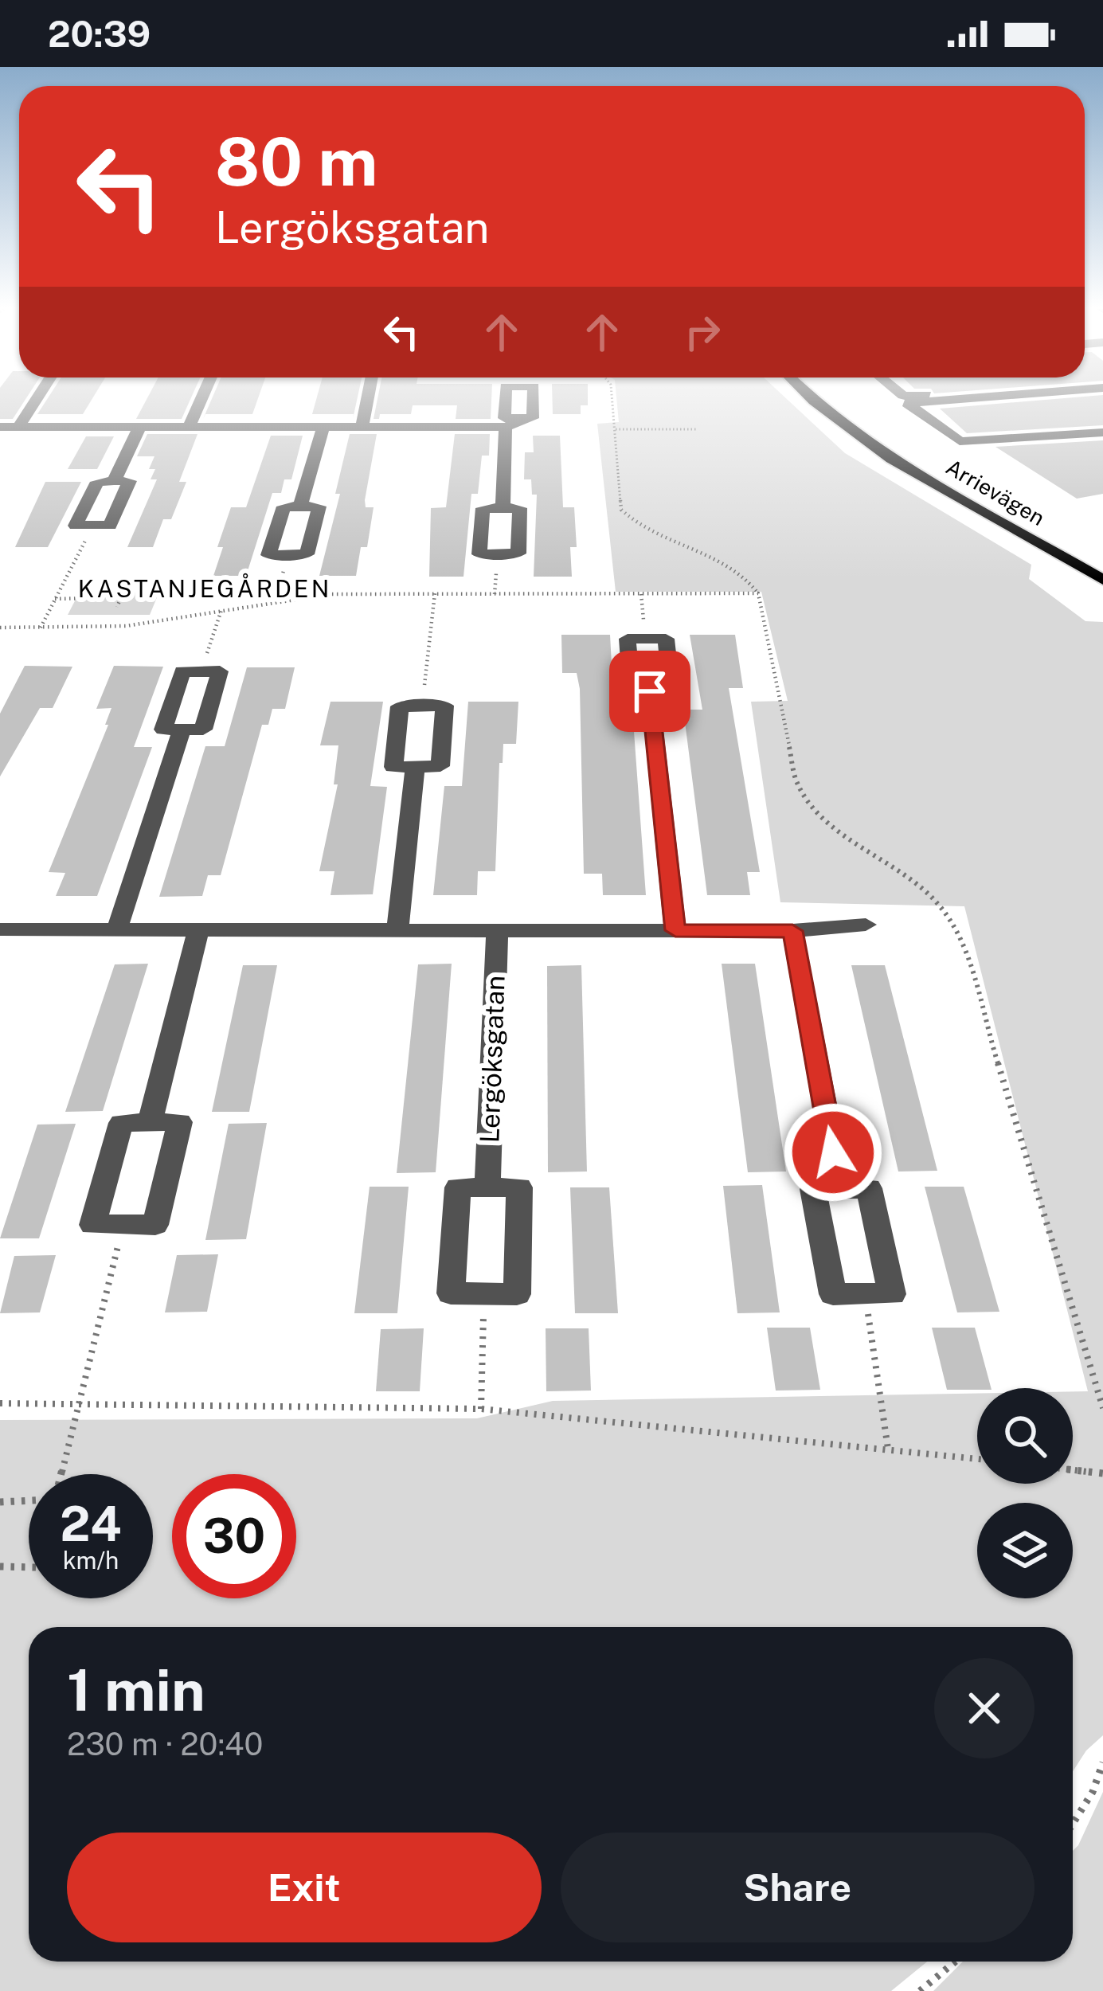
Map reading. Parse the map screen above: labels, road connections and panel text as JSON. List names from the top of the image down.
{
  "streets": {
    "main road": ["Arrievägen"],
    "street": ["Lergöksgatan"]
  },
  "districts": ["KASTANJEGÅRDEN"],
  "page": {
    "status": "20:39",
    "turn": ["80 m", "Lergöksgatan"],
    "speed": "24 km/h",
    "limit": "30",
    "heading": ["1 min", "230 m · 20:40"],
    "buttons": ["Exit", "Share"]
  }
}
